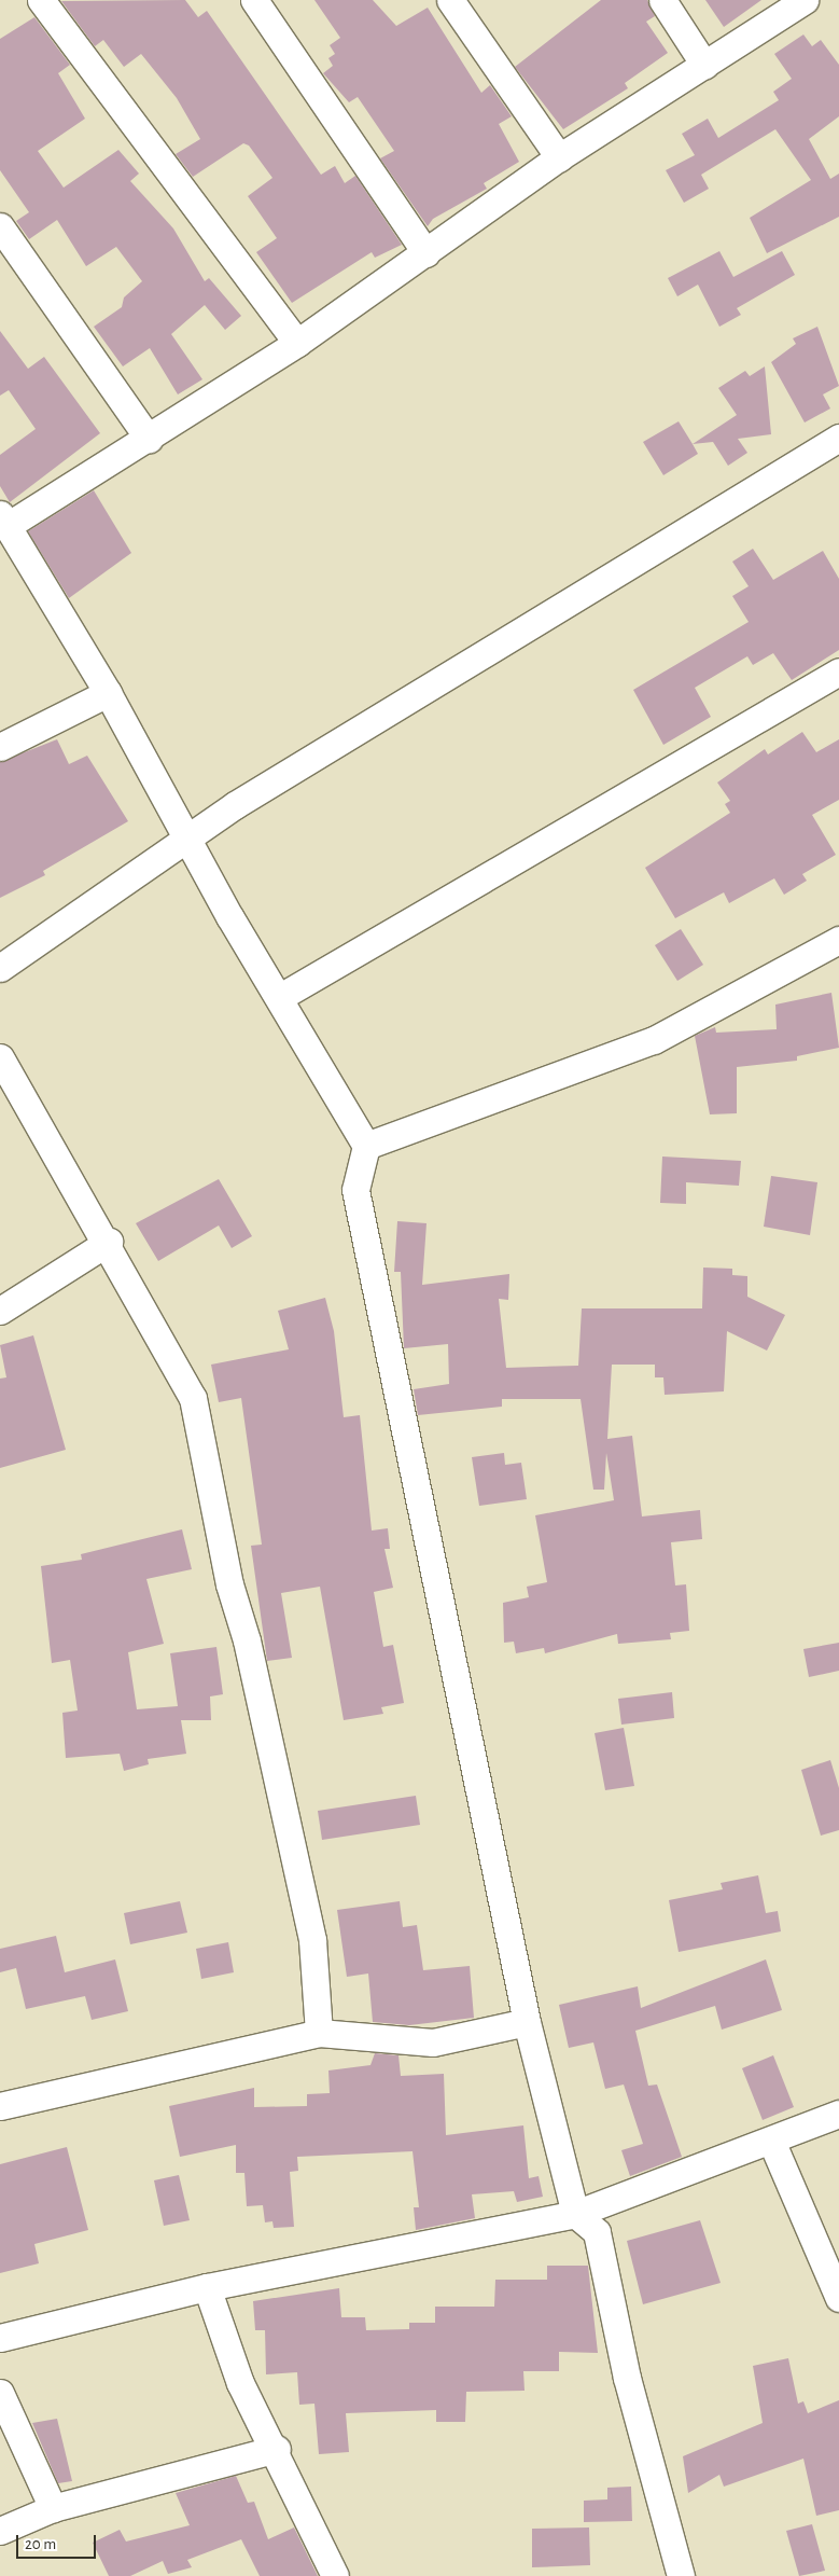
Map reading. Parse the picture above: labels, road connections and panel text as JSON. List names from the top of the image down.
{
  "scale_bar": "20 m"
}
